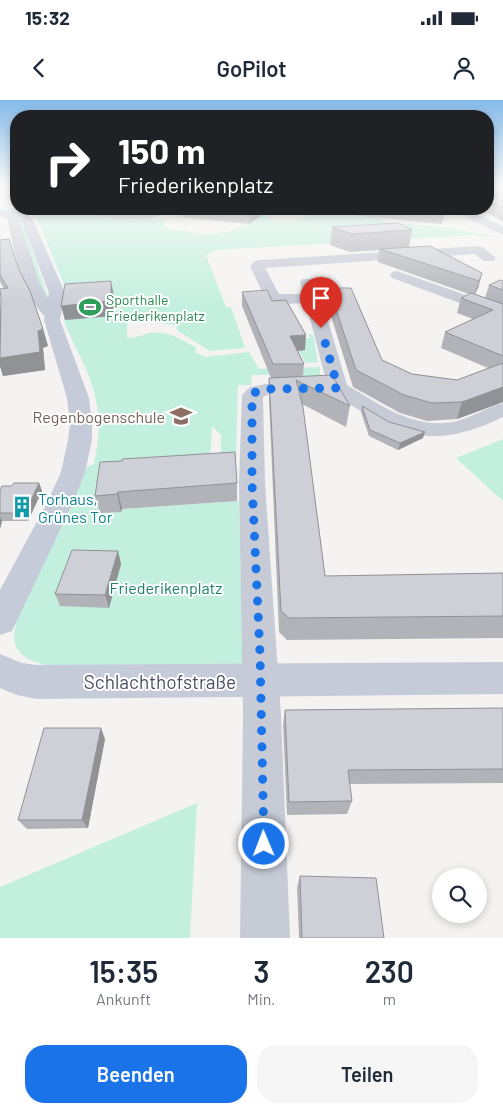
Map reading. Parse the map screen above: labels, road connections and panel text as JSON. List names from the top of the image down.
{
  "streets": {
    "main road": ["Schlachthofstraße"]
  },
  "parks": ["Friederikenplatz"],
  "places": {
    "sports": ["Sporthalle Friederikenplatz"],
    "school or university": ["Regenbogenschule"],
    "building": ["Torhaus, Grünes Tor"]
  },
  "page": {
    "status": "15:32",
    "header": "GoPilot",
    "turn": ["150 m", "Friederikenplatz"],
    "eta": [
      "15:35",
      "Ankunft",
      "3",
      "Min.",
      "230",
      "m"
    ],
    "buttons": ["Beenden", "Teilen"]
  }
}
